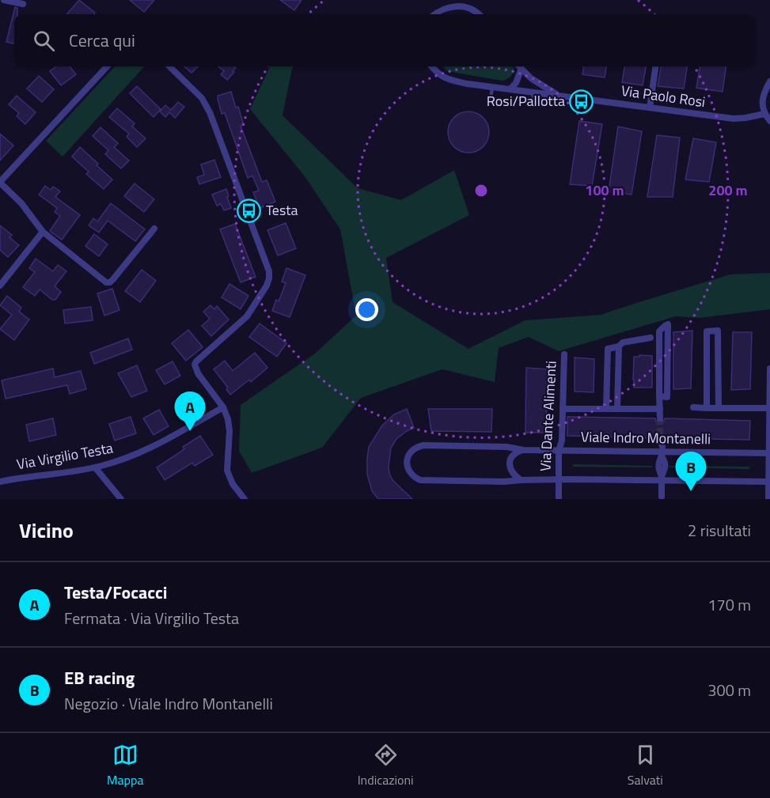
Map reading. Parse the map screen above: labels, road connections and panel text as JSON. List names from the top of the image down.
{
  "streets": {
    "street": [
      "Via Paolo Rosi",
      "Via Dante Alimenti",
      "Viale Indro Montanelli",
      "Via Virgilio Testa"
    ]
  },
  "crossings": [
    ["Via Dante Alimenti", "Viale Indro Montanelli"]
  ],
  "places": {
    "bus stop": ["Rosi/Pallotta", "Testa"]
  },
  "page": {
    "search": "Cerca qui",
    "pins": ["A", "B"],
    "heading": ["Vicino", "2 risultati"],
    "list": [
      {
        "mark": "A",
        "name": "Testa/Focacci",
        "note": "Fermata · Via Virgilio Testa",
        "value": "170 m"
      },
      {
        "mark": "B",
        "name": "EB racing",
        "note": "Negozio · Viale Indro Montanelli",
        "value": "300 m"
      }
    ],
    "nav": ["Mappa", "Indicazioni", "Salvati"]
  },
  "rings": ["100 m", "200 m"]
}
